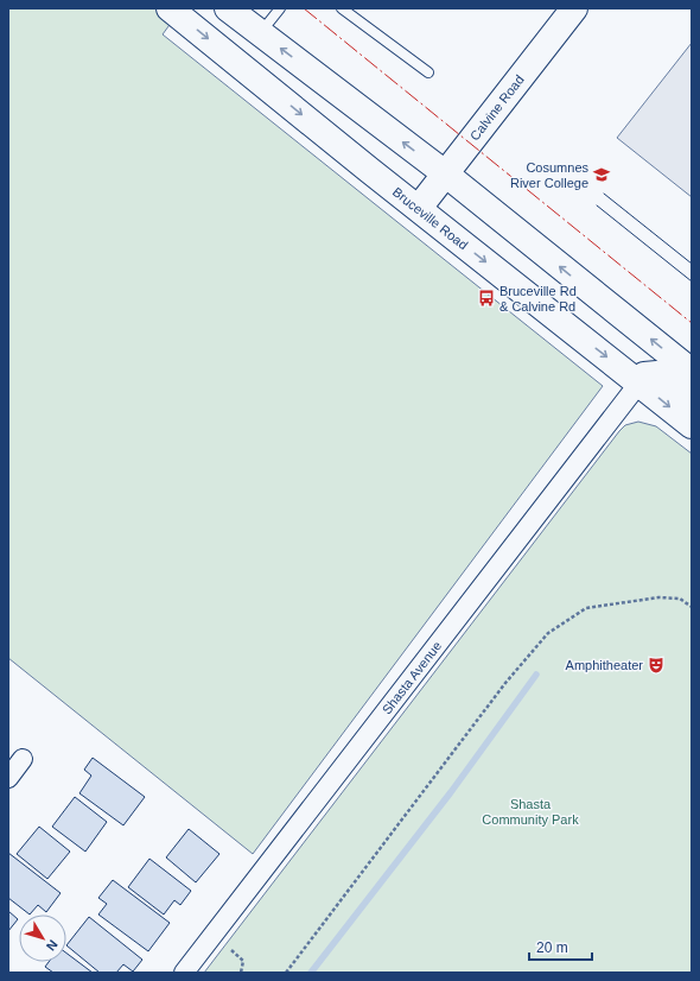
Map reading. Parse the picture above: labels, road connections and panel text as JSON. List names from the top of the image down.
{
  "streets": {
    "main road": ["Calvine Road", "Bruceville Road"],
    "street": ["Shasta Avenue"]
  },
  "crossings": [
    ["Calvine Road", "Bruceville Road"],
    ["Bruceville Road", "Shasta Avenue"]
  ],
  "parks": ["Shasta Community Park"],
  "places": {
    "school or university": ["Cosumnes River College"],
    "bus stop": ["Bruceville Rd & Calvine Rd"],
    "theatre": ["Amphitheater"]
  },
  "scale_bar": "20 m",
  "north": "bottom right"
}
